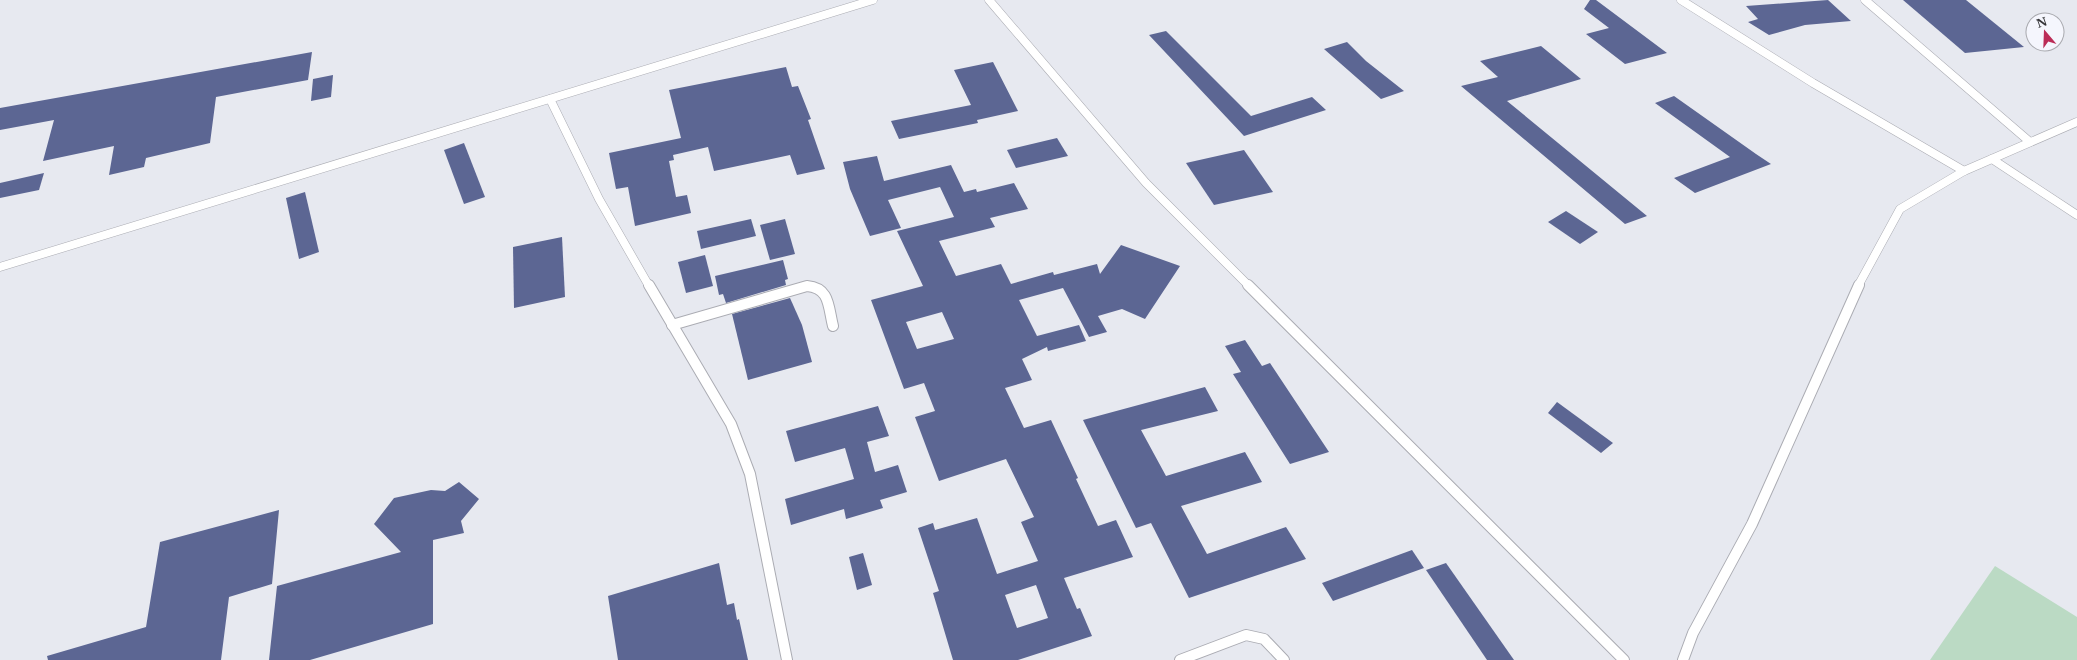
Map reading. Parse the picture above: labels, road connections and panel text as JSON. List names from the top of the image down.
{
  "north": "top"
}
